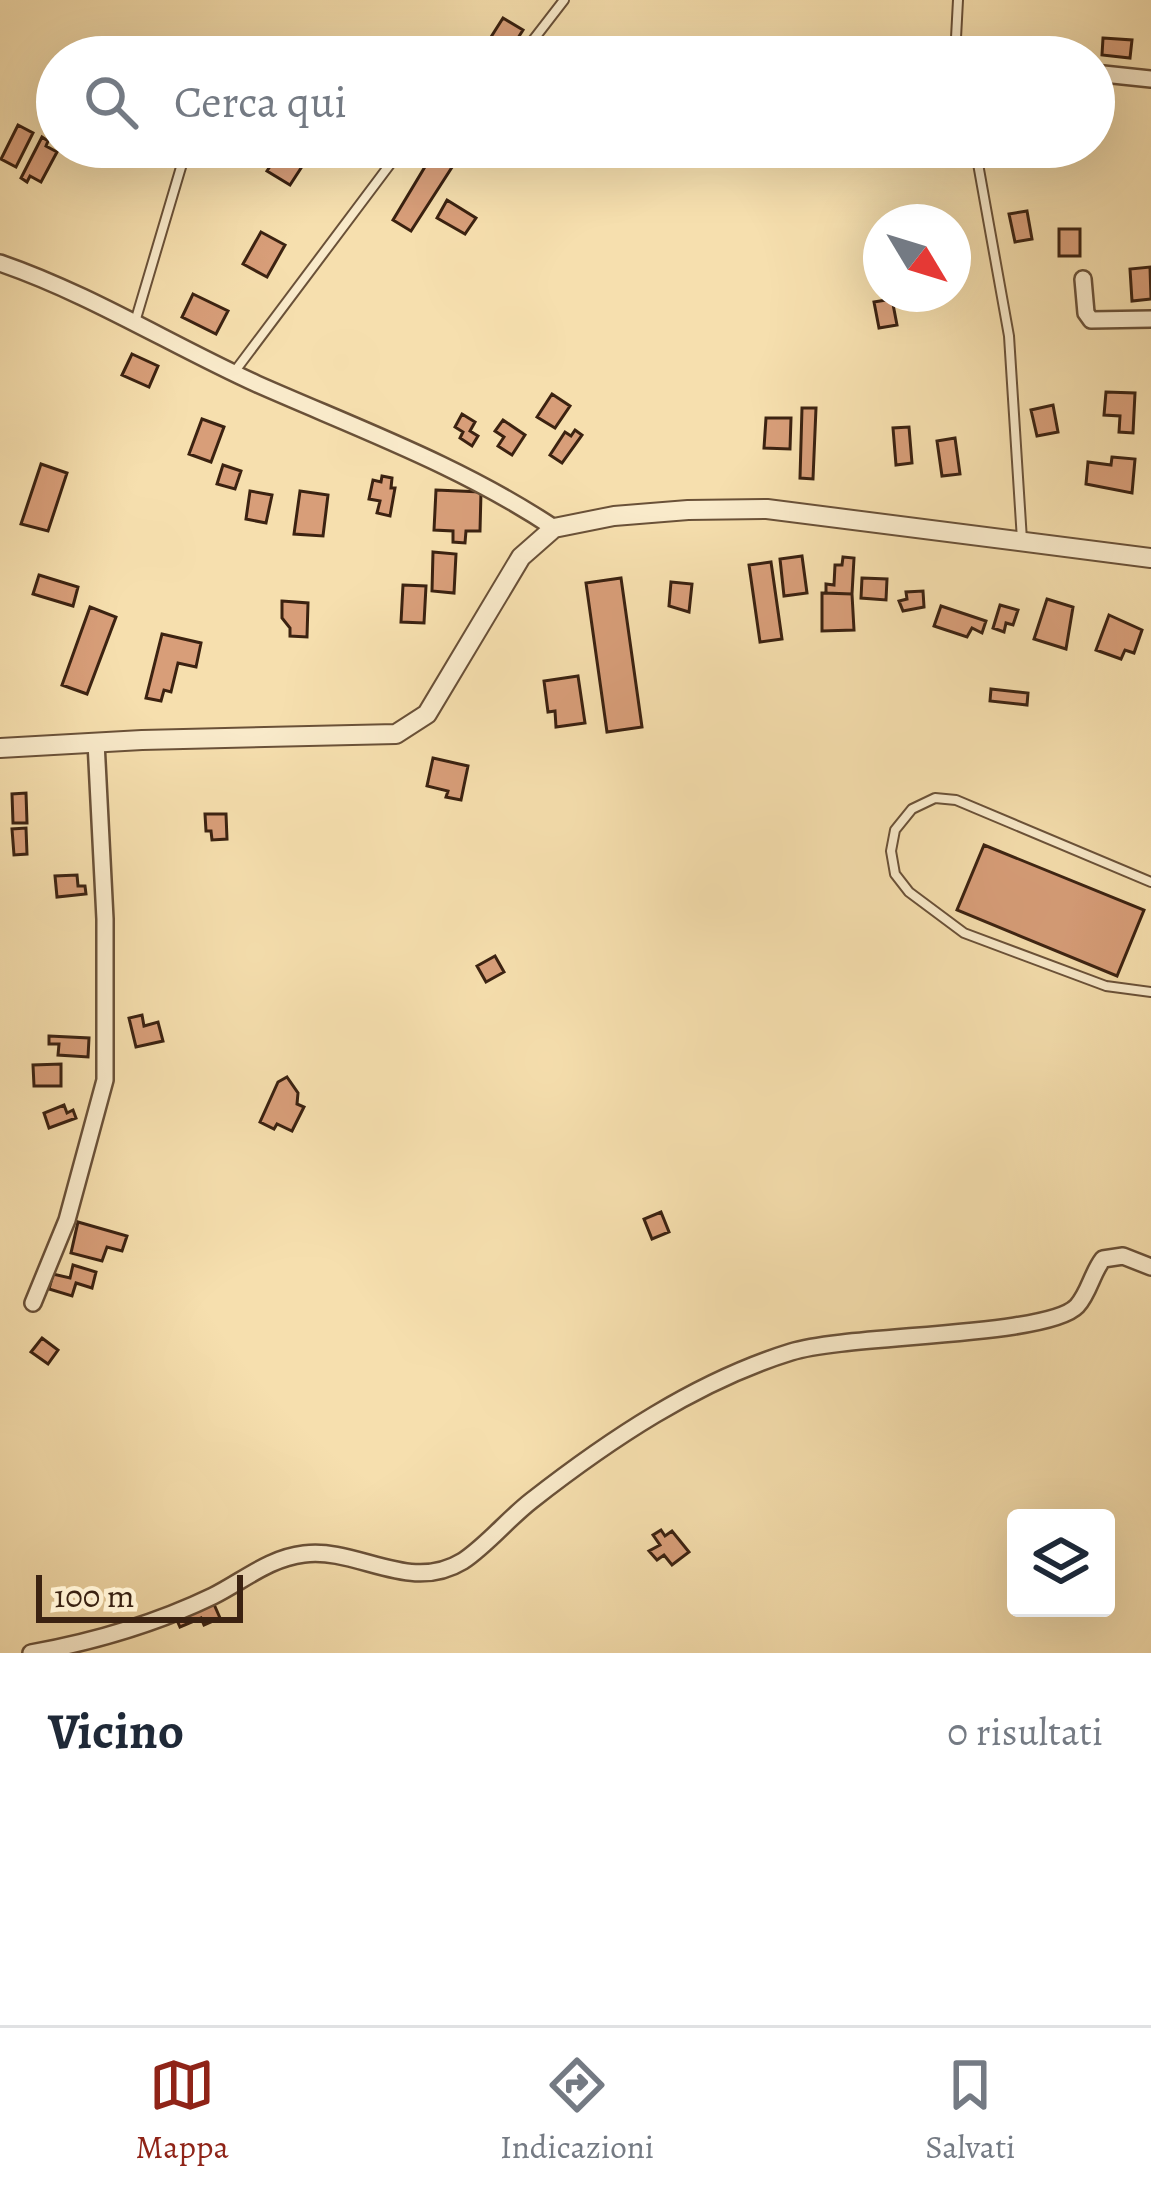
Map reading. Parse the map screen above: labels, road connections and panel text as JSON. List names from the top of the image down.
{
  "scale_bar": "100 m",
  "north": "bottom right",
  "page": {
    "search": "Cerca qui",
    "scale": "100 m",
    "heading": ["Vicino", "0 risultati"],
    "nav": ["Mappa", "Indicazioni", "Salvati"]
  }
}
